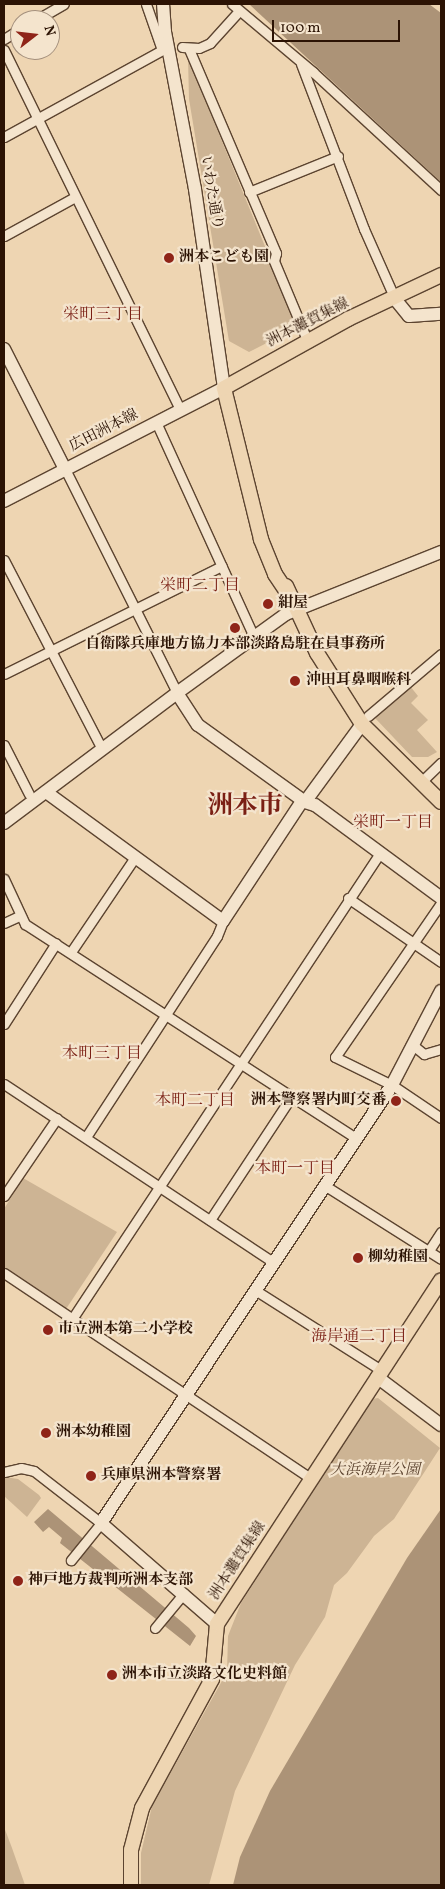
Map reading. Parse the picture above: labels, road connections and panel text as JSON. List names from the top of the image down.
{
  "streets": {
    "main road": ["洲本灘賀集線"],
    "street": ["いわた通り", "広田洲本線"]
  },
  "crossings": [
    ["いわた通り", "洲本灘賀集線"],
    ["いわた通り", "広田洲本線"],
    ["洲本灘賀集線", "広田洲本線"]
  ],
  "districts": [
    "栄町三丁目",
    "栄町二丁目",
    "洲本市",
    "栄町一丁目",
    "本町三丁目",
    "本町二丁目",
    "本町一丁目",
    "海岸通二丁目"
  ],
  "parks": ["大浜海岸公園"],
  "places": [
    "洲本こども園",
    "紺屋",
    "自衛隊兵庫地方協力本部淡路島駐在員事務所",
    "沖田耳鼻咽喉科",
    "洲本警察署内町交番",
    "柳幼稚園",
    "市立洲本第二小学校",
    "洲本幼稚園",
    "兵庫県洲本警察署",
    "神戸地方裁判所洲本支部",
    "洲本市立淡路文化史料館"
  ],
  "scale_bar": "100 m",
  "north": "right"
}
